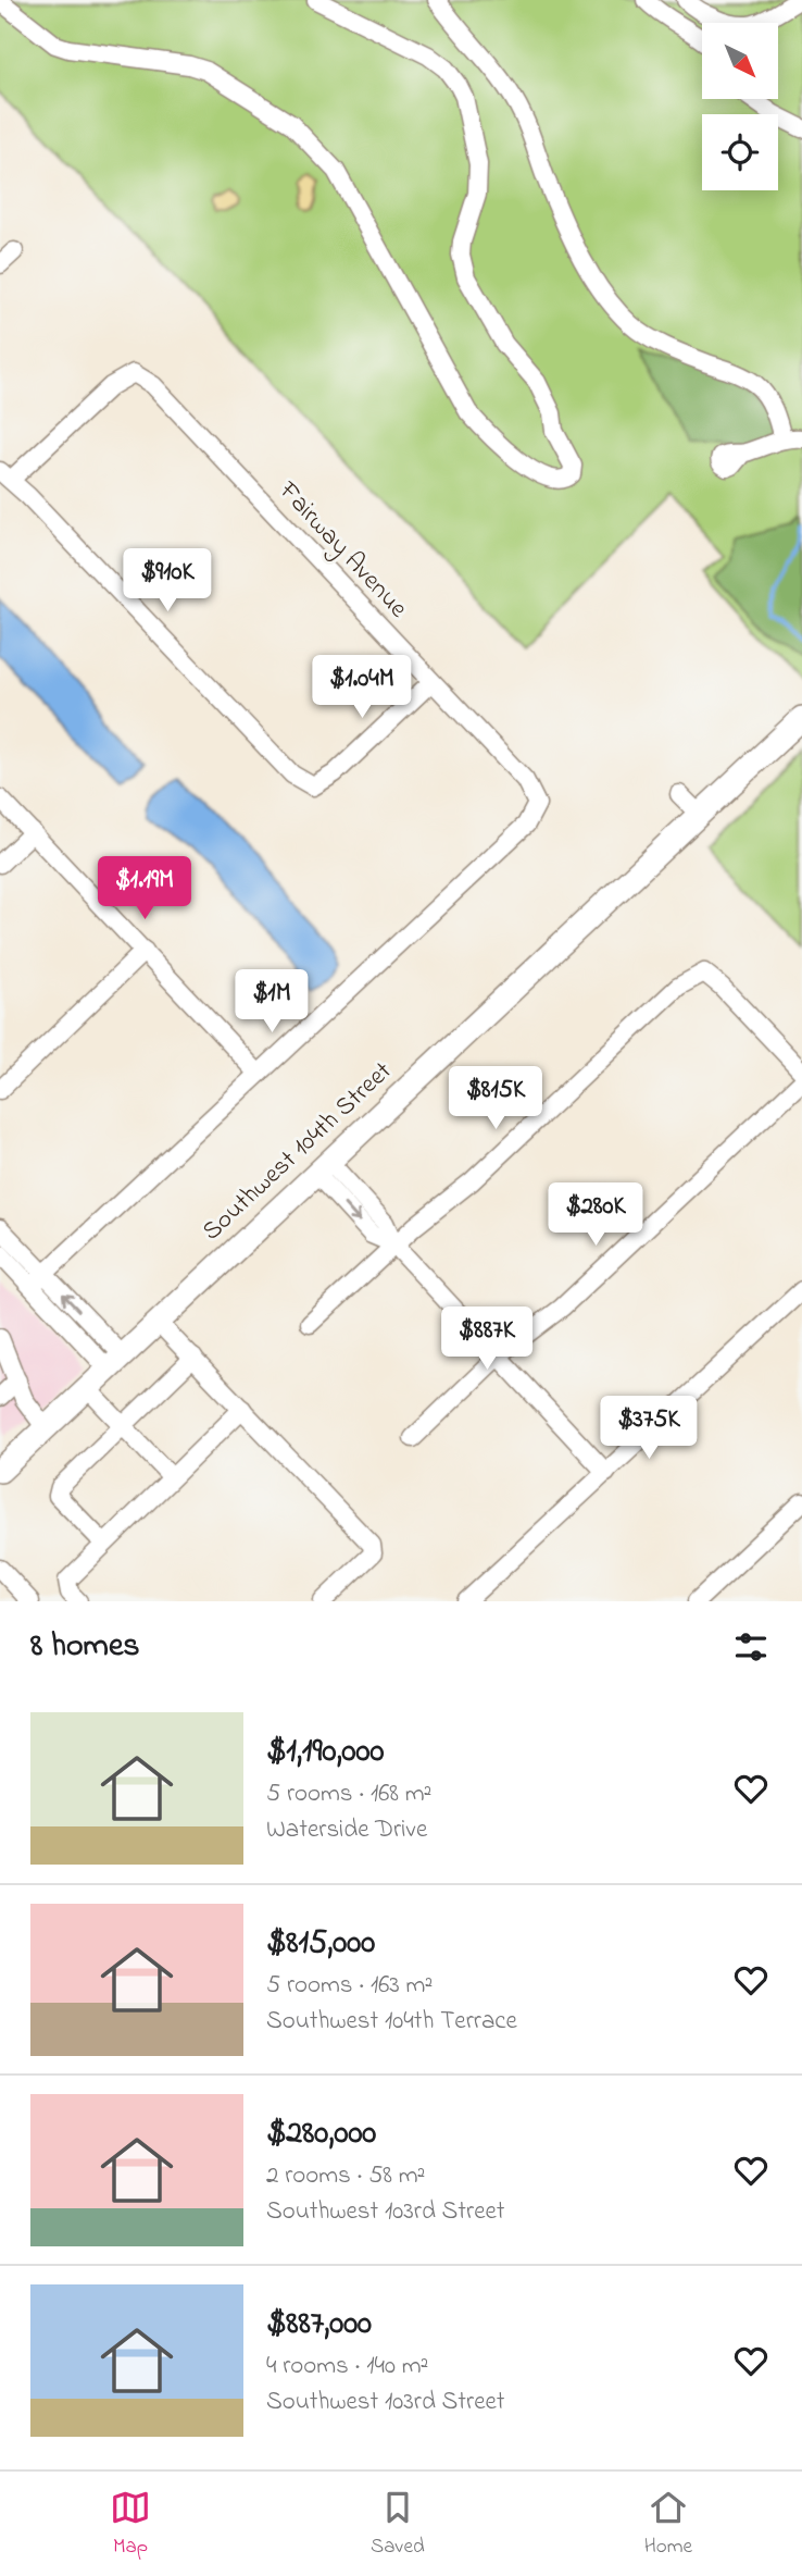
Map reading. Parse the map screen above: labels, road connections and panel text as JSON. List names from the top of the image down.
{
  "streets": {
    "main road": ["Southwest 104th Street"],
    "street": ["Fairway Avenue"]
  },
  "north": "bottom right",
  "page": {
    "price": [
      "$910K",
      "$1.04M",
      "$1.19M",
      "$1M",
      "$815K",
      "$280K",
      "$887K",
      "$375K"
    ],
    "heading": "8 homes",
    "list": [
      {
        "name": "$1,190,000",
        "note": "5 rooms · 168 m² · Waterside Drive"
      },
      {
        "name": "$815,000",
        "note": "5 rooms · 163 m² · Southwest 104th Terrace"
      },
      {
        "name": "$280,000",
        "note": "2 rooms · 58 m² · Southwest 103rd Street"
      },
      {
        "name": "$887,000",
        "note": "4 rooms · 140 m² · Southwest 103rd Street"
      }
    ],
    "tabs": ["Map", "Saved", "Home"]
  }
}
